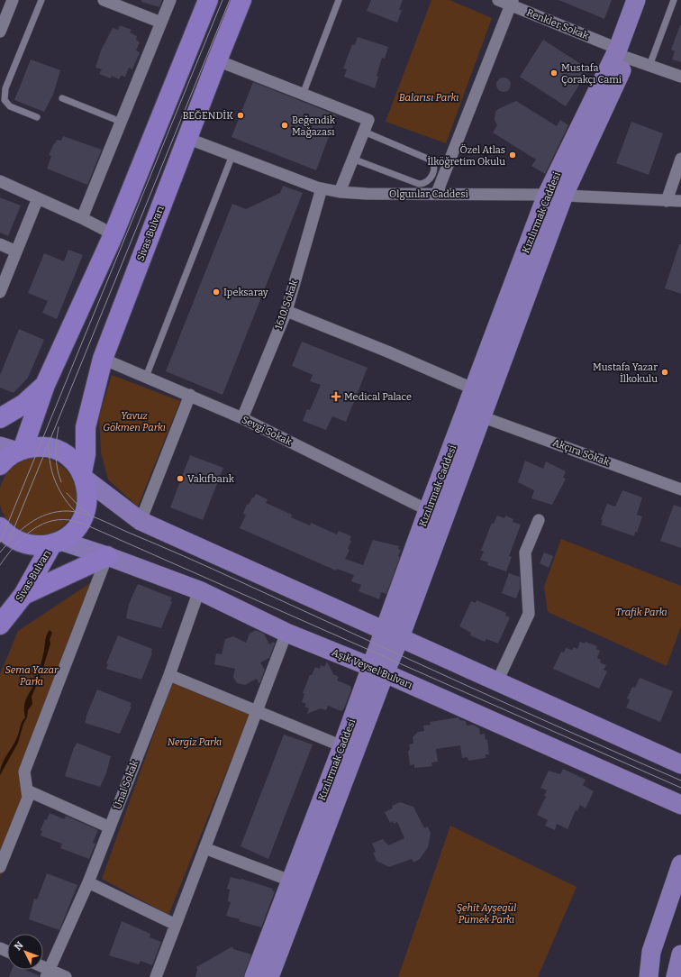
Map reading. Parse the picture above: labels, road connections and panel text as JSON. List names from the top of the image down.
{
  "streets": {
    "highway": ["Sivas Bulvarı"],
    "main road": ["Kızılırmak Caddesi", "Aşık Veysel Bulvarı"],
    "street": [
      "Renkler Sokak",
      "Olgunlar Caddesi",
      "1610. Sokak",
      "Sevgi Sokak",
      "Akçıra Sokak",
      "Ünal Sokak"
    ]
  },
  "crossings": [
    ["Renkler Sokak", "Kızılırmak Caddesi"],
    ["Olgunlar Caddesi", "Kızılırmak Caddesi"],
    ["Olgunlar Caddesi", "Sivas Bulvarı"],
    ["Olgunlar Caddesi", "1610. Sokak"],
    ["Kızılırmak Caddesi", "Sevgi Sokak"],
    ["Kızılırmak Caddesi", "Akçıra Sokak"],
    ["Kızılırmak Caddesi", "Aşık Veysel Bulvarı"],
    ["Sivas Bulvarı", "Sevgi Sokak"],
    ["Sivas Bulvarı", "Aşık Veysel Bulvarı"],
    ["1610. Sokak", "Sevgi Sokak"],
    ["Aşık Veysel Bulvarı", "Ünal Sokak"]
  ],
  "parks": [
    "Balarısı Parkı",
    "Yavuz Gökmen Parkı",
    "Trafik Parkı",
    "Sema Yazar Parkı",
    "Nergiz Parkı",
    "Şehit Ayşegül Pümek Parkı"
  ],
  "places": {
    "other": [
      "Mustafa Çorakçı Cami",
      "BEĞENDİK",
      "Beğendik Mağazası",
      "Özel Atlas İlköğretim Okulu",
      "Ipeksaray",
      "Mustafa Yazar İlkokulu",
      "Vakıfbank"
    ],
    "health": ["Medical Palace"]
  },
  "north": "top left"
}
